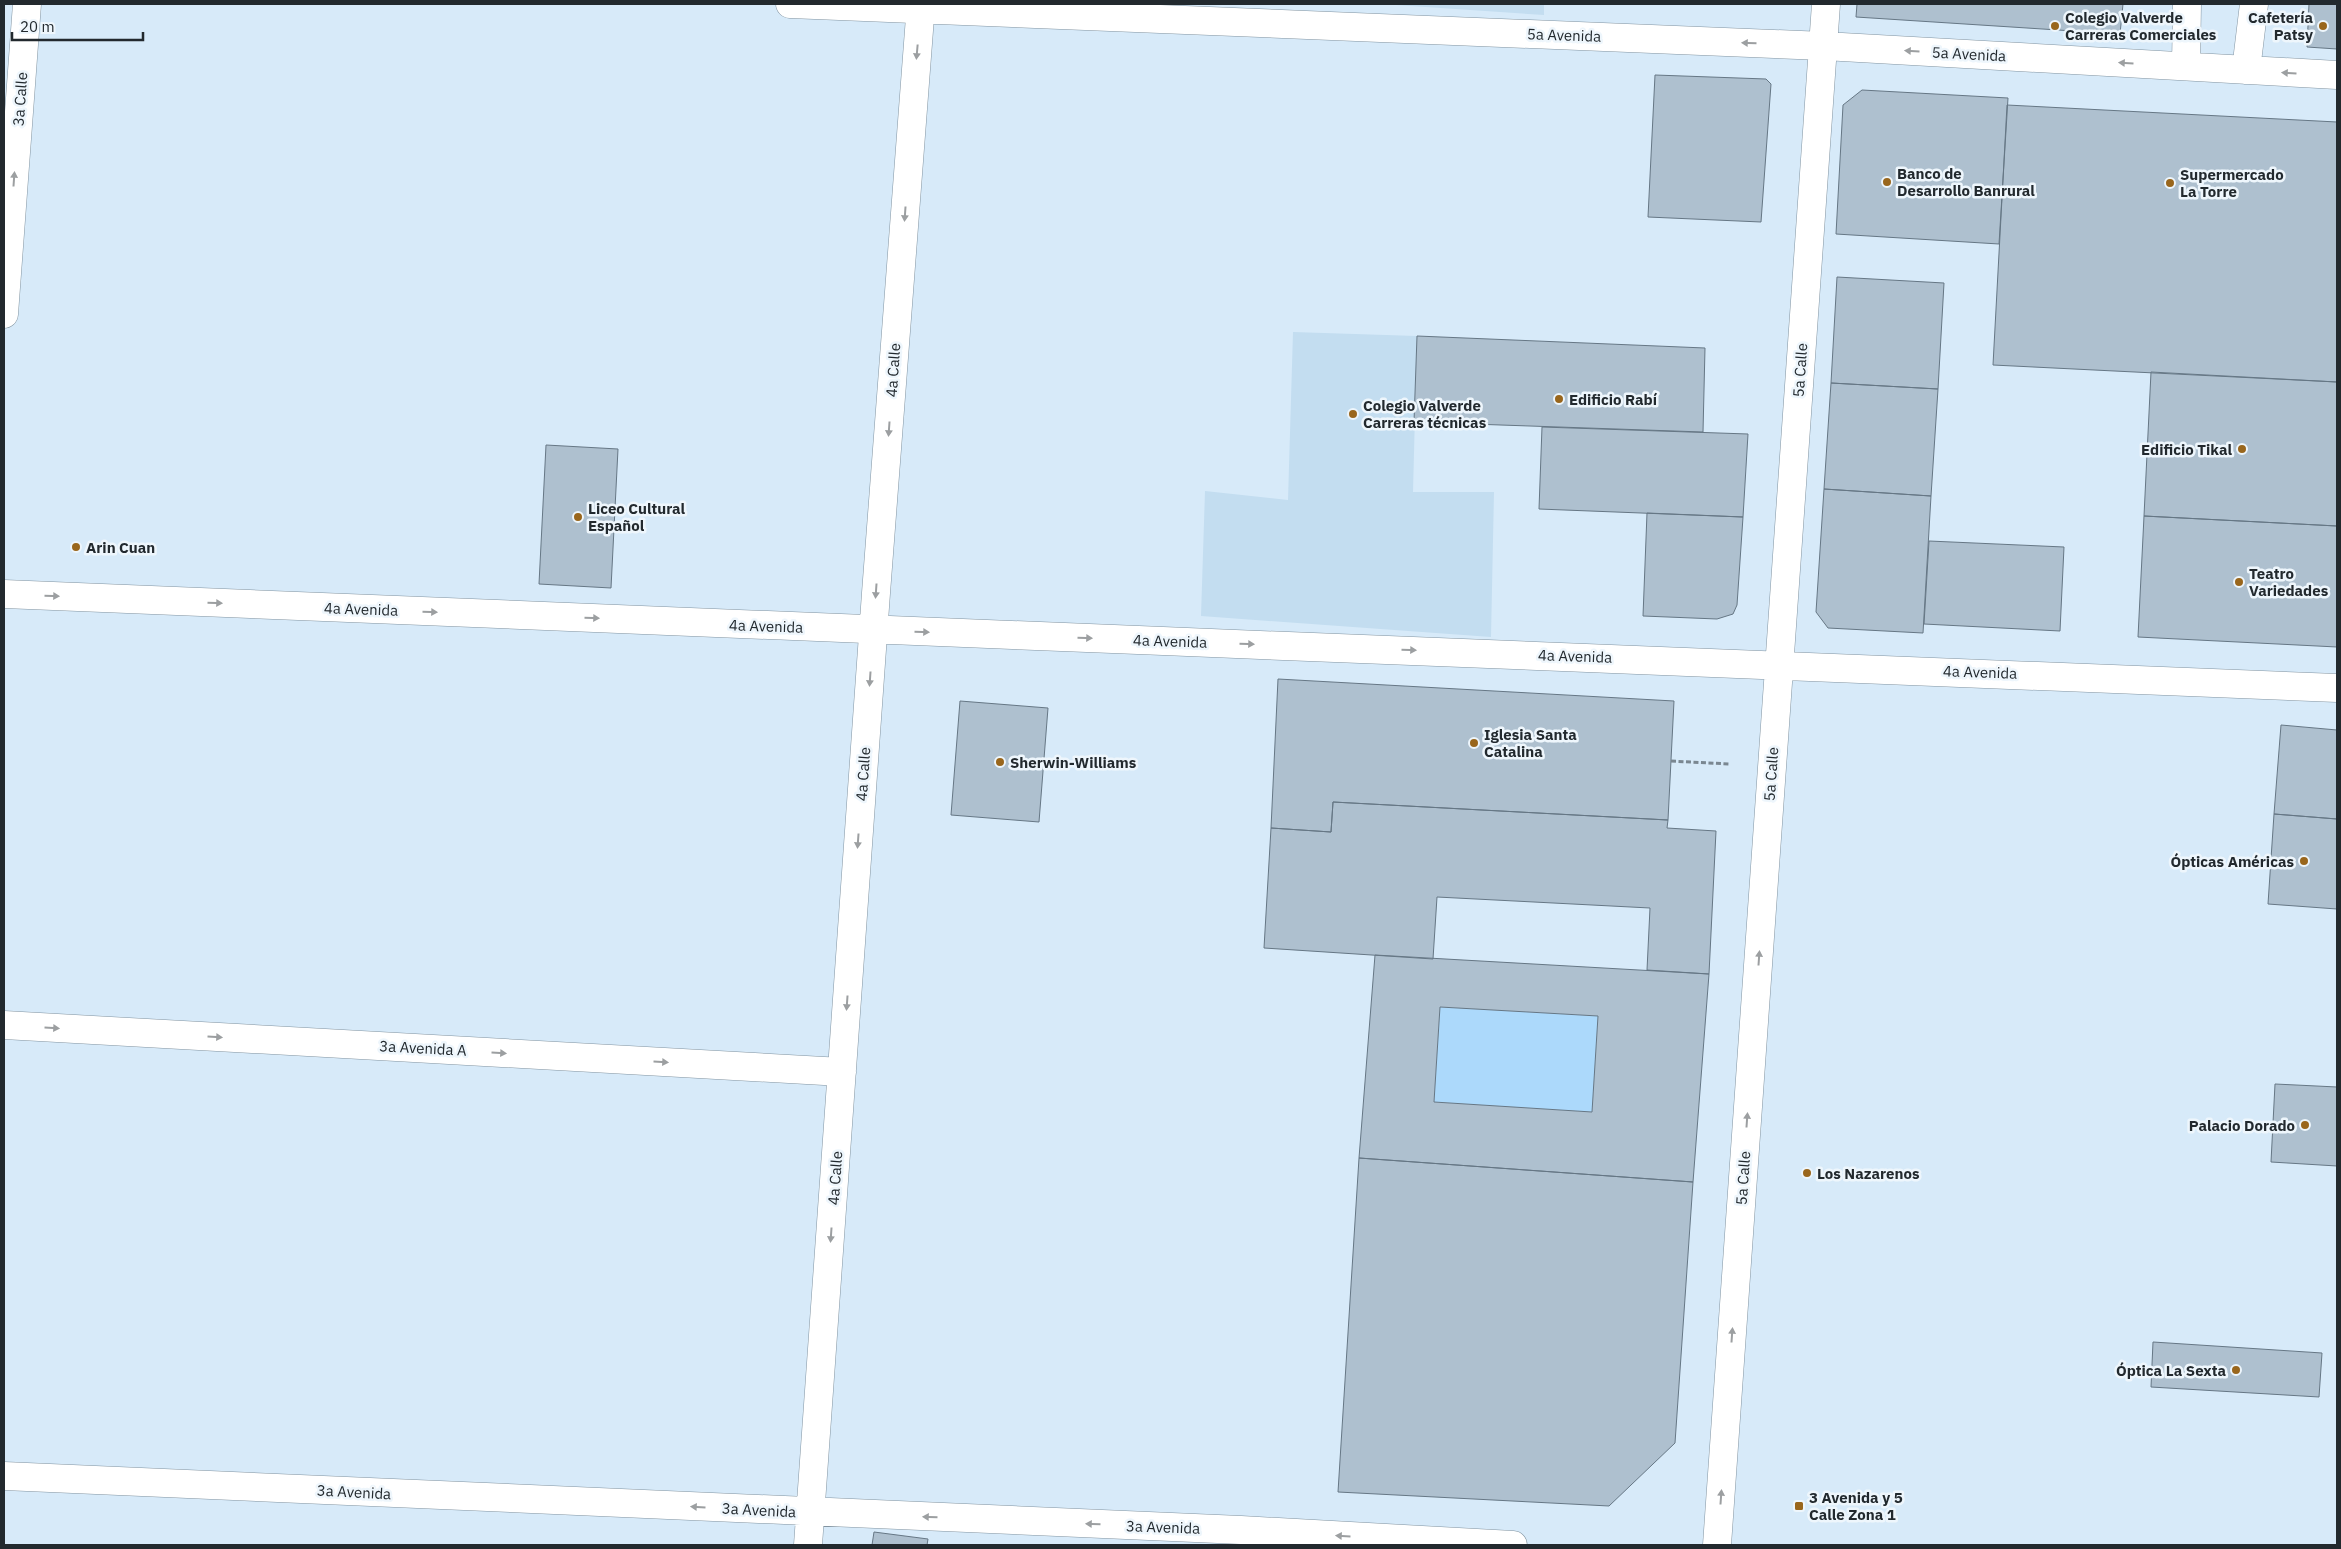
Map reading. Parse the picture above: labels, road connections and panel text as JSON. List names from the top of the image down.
{
  "streets": {
    "street": [
      "5a Avenida",
      "3a Calle",
      "4a Calle",
      "5a Calle",
      "4a Avenida",
      "3a Avenida A",
      "3a Avenida"
    ]
  },
  "crossings": [
    ["5a Avenida", "4a Calle"],
    ["5a Avenida", "5a Calle"],
    ["4a Calle", "4a Avenida"],
    ["4a Calle", "3a Avenida A"],
    ["4a Calle", "3a Avenida"],
    ["5a Calle", "4a Avenida"]
  ],
  "one_way": [
    "5a Avenida",
    "3a Calle",
    "4a Calle",
    "5a Calle",
    "4a Avenida",
    "3a Avenida A",
    "3a Avenida"
  ],
  "places": {
    "other": [
      "Colegio Valverde Carreras Comerciales",
      "Cafetería Patsy",
      "Banco de Desarrollo Banrural",
      "Supermercado La Torre",
      "Edificio Rabí",
      "Colegio Valverde Carreras técnicas",
      "Edificio Tikal",
      "Liceo Cultural Español",
      "Arin Cuan",
      "Teatro Variedades",
      "Iglesia Santa Catalina",
      "Sherwin-Williams",
      "Ópticas Américas",
      "Palacio Dorado",
      "Los Nazarenos",
      "Óptica La Sexta"
    ],
    "transit": ["3 Avenida y 5 Calle Zona 1"]
  },
  "scale_bar": "20 m"
}
